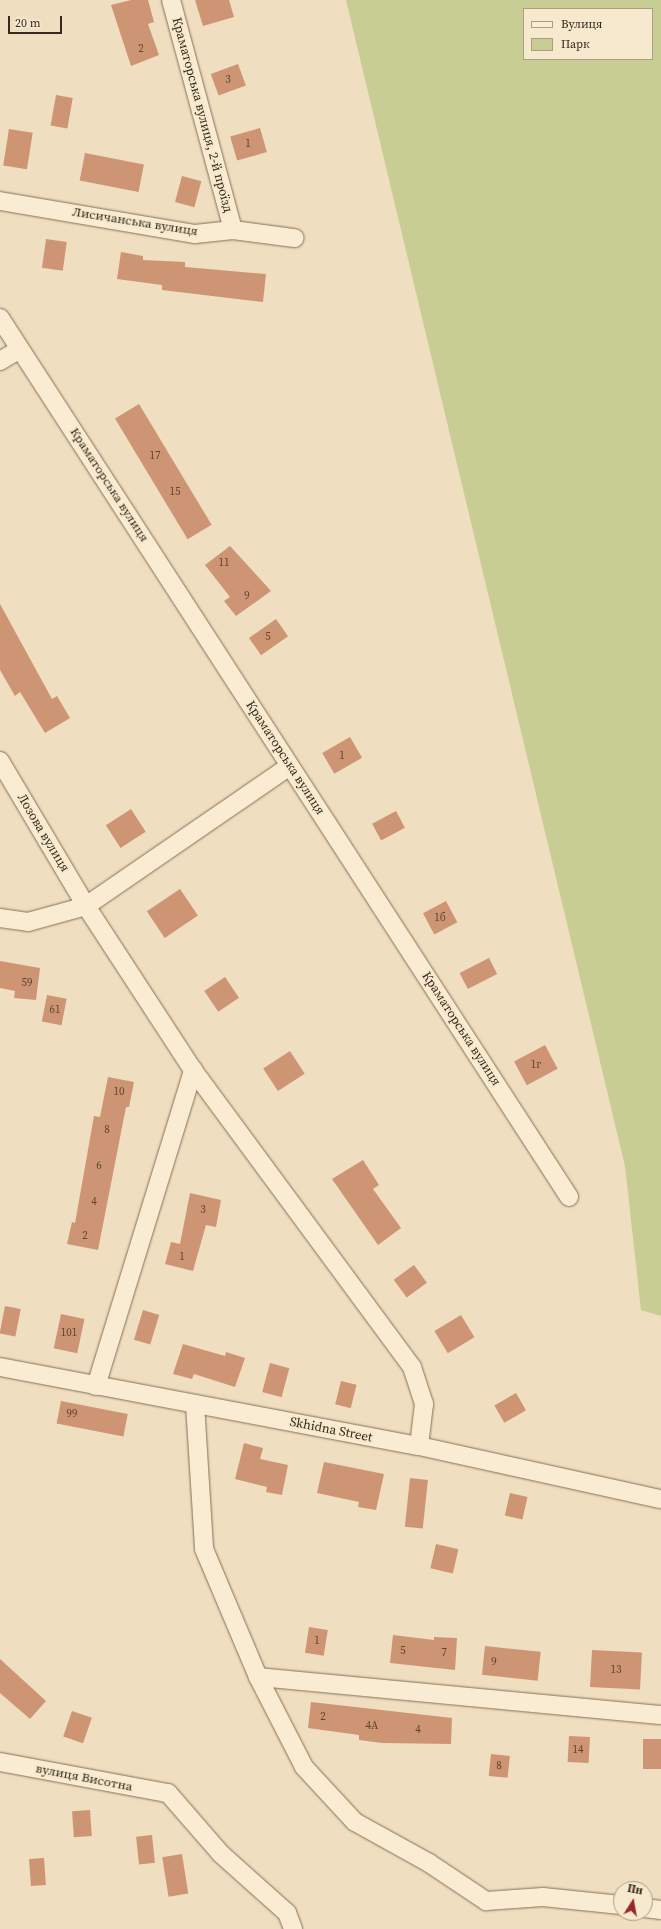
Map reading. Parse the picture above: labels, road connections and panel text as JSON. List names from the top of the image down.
{
  "streets": {
    "street": [
      "Краматорська вулиця, 2-й проїзд",
      "Лисичанська вулиця",
      "Краматорська вулиця",
      "Лозова вулиця",
      "Skhidna Street",
      "вулиця Висотна"
    ]
  },
  "crossings": [
    ["Краматорська вулиця, 2-й проїзд", "Лисичанська вулиця"],
    ["Лозова вулиця", "Skhidna Street"]
  ],
  "house_numbers": [
    "2",
    "3",
    "1",
    "17",
    "15",
    "11",
    "9",
    "5",
    "1",
    "1б",
    "59",
    "61",
    "1г",
    "10",
    "8",
    "6",
    "4",
    "3",
    "2",
    "1",
    "101",
    "99",
    "1",
    "5",
    "7",
    "9",
    "13",
    "2",
    "4А",
    "4",
    "14",
    "8"
  ],
  "legend": ["Вулиця", "Парк"],
  "scale_bar": "20 m",
  "north": "top"
}
